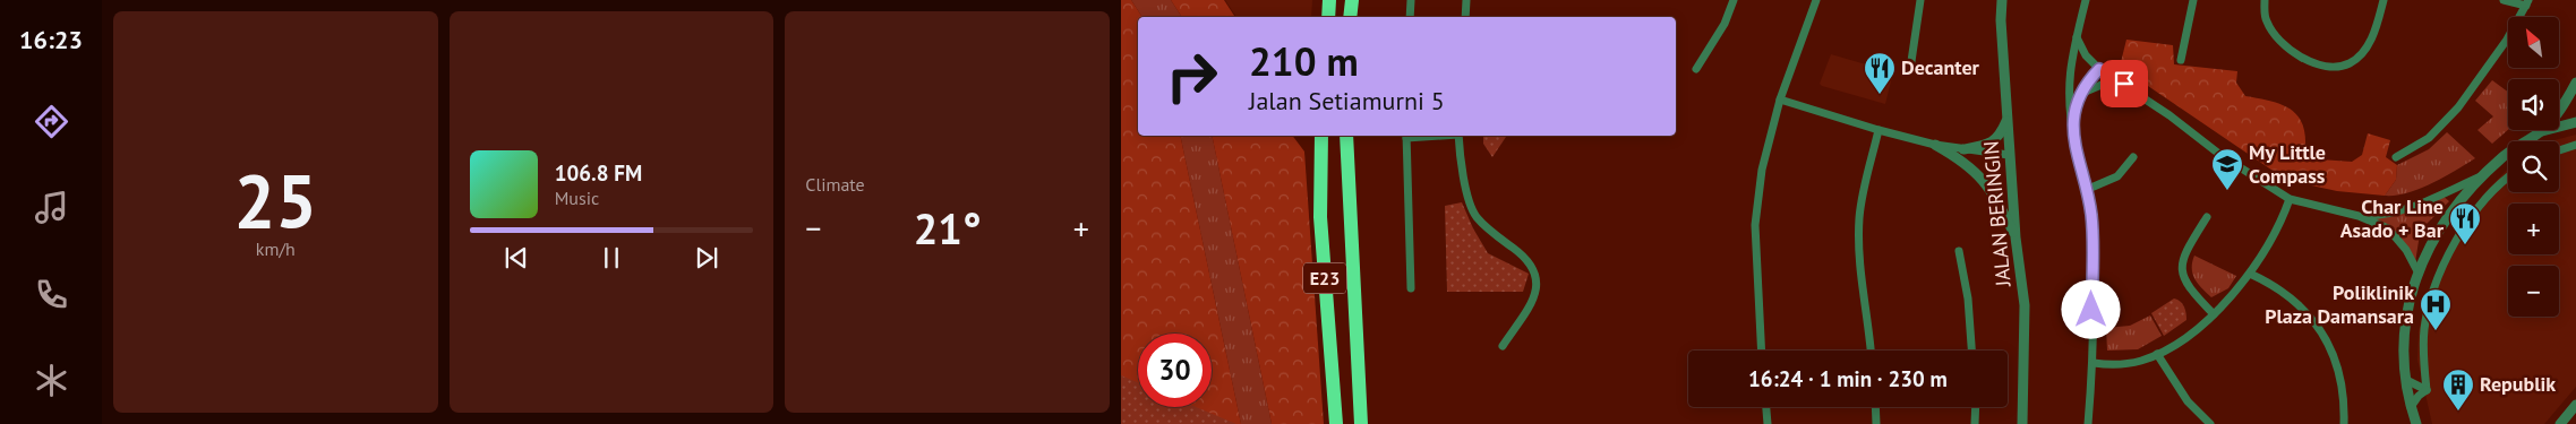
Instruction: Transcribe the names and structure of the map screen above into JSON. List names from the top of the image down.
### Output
{
  "streets": {
    "highway": ["E23"],
    "street": ["JALAN BERINGIN"]
  },
  "places": {
    "restaurant": ["Decanter", "Char Line Asado + Bar"],
    "school or university": ["My Little Compass"],
    "hospital": ["Poliklinik Plaza Damansara"],
    "building": ["Republik"]
  },
  "north": "top left",
  "page": {
    "tabs": "16:23",
    "tile": [
      ["25", "km/h"],
      "Climate"
    ],
    "map_buttons": ["+", "−"],
    "turn": ["210 m", "Jalan Setiamurni 5"],
    "song": ["106.8 FM", "Music"],
    "heat": ["−", "21°", "+"],
    "limit": "30",
    "trip": "16:24 · 1 min · 230 m"
  }
}
